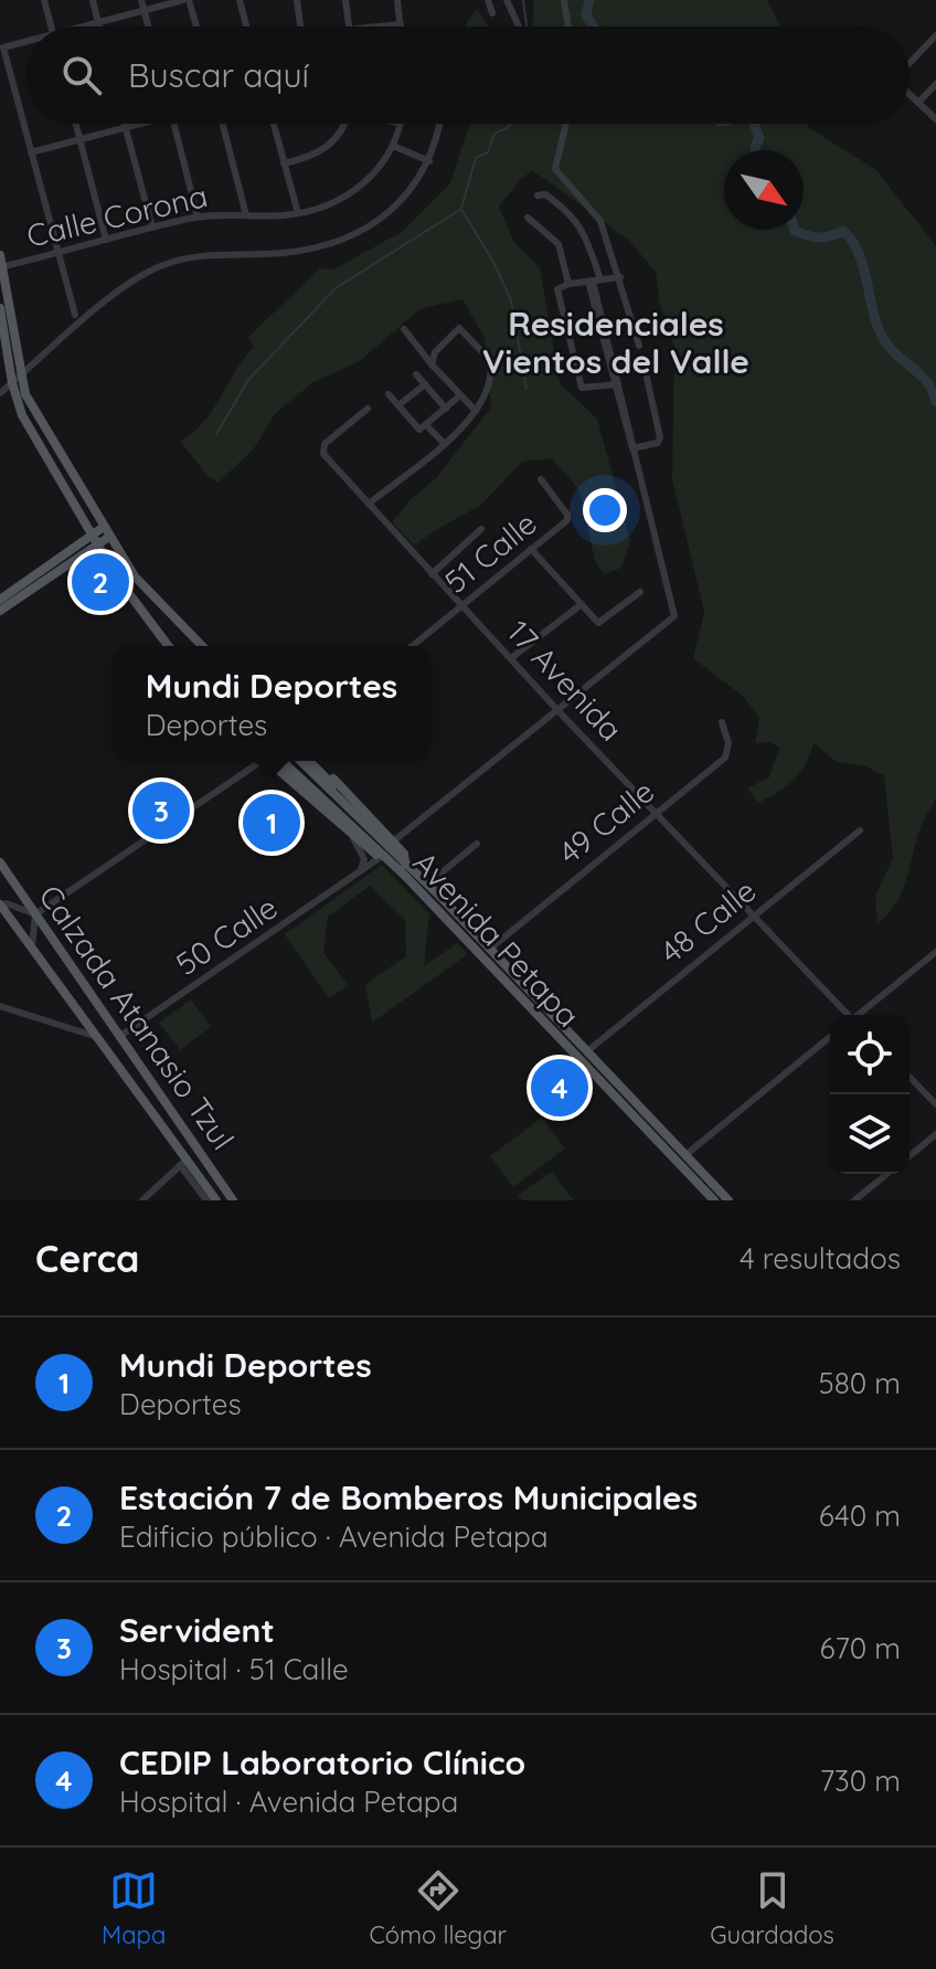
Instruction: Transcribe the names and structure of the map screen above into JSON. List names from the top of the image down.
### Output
{
  "streets": {
    "main road": ["Avenida Petapa", "Calzada Atanasio Tzul"],
    "street": [
      "Calle Corona",
      "51 Calle",
      "17 Avenida",
      "49 Calle",
      "48 Calle",
      "50 Calle"
    ]
  },
  "crossings": [
    ["51 Calle", "17 Avenida"],
    ["17 Avenida", "49 Calle"],
    ["17 Avenida", "48 Calle"],
    ["49 Calle", "Avenida Petapa"],
    ["48 Calle", "Avenida Petapa"],
    ["50 Calle", "Calzada Atanasio Tzul"]
  ],
  "districts": ["Residenciales Vientos del Valle"],
  "north": "bottom right",
  "page": {
    "search": "Buscar aquí",
    "pins": [
      "2",
      "3",
      "1",
      "4"
    ],
    "popup": ["Mundi Deportes", "Deportes"],
    "heading": ["Cerca", "4 resultados"],
    "list": [
      {
        "mark": "1",
        "name": "Mundi Deportes",
        "note": "Deportes",
        "value": "580 m"
      },
      {
        "mark": "2",
        "name": "Estación 7 de Bomberos Municipales",
        "note": "Edificio público · Avenida Petapa",
        "value": "640 m"
      },
      {
        "mark": "3",
        "name": "Servident",
        "note": "Hospital · 51 Calle",
        "value": "670 m"
      },
      {
        "mark": "4",
        "name": "CEDIP Laboratorio Clínico",
        "note": "Hospital · Avenida Petapa",
        "value": "730 m"
      }
    ],
    "nav": ["Mapa", "Cómo llegar", "Guardados"]
  }
}
